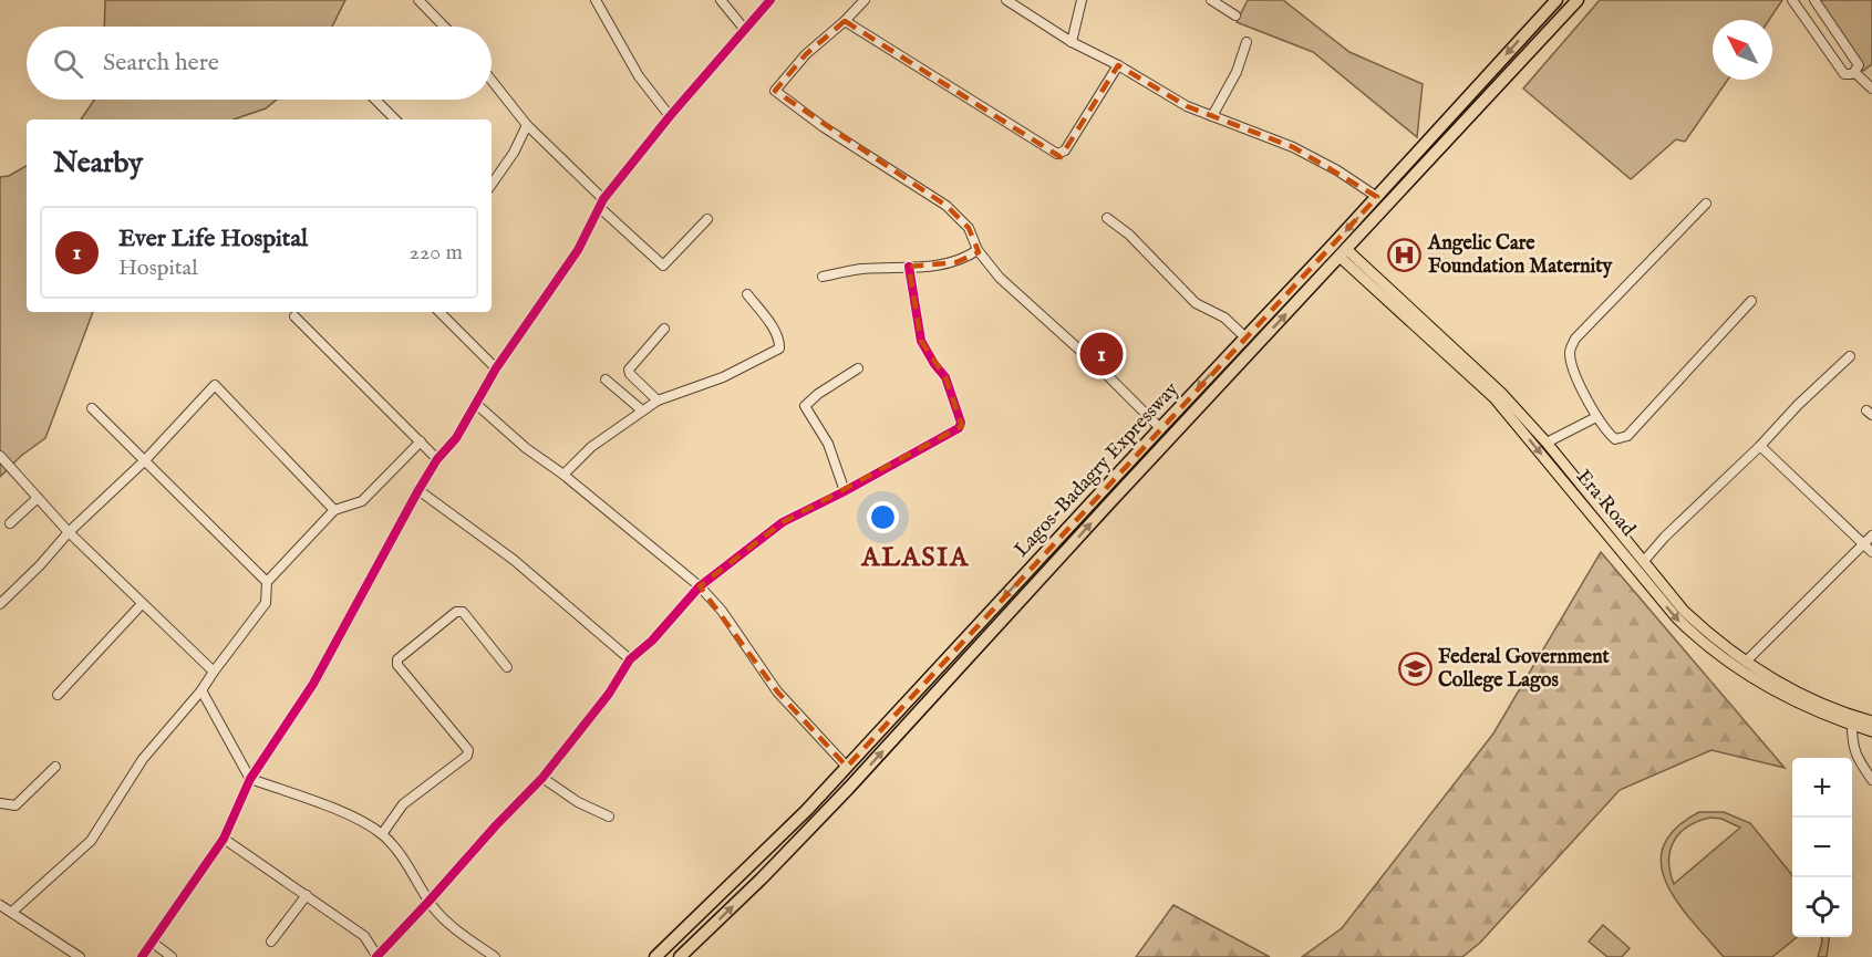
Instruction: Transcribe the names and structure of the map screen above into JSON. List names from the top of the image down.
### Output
{
  "streets": {
    "highway": ["Lagos-Badagry Expressway"],
    "main road": ["Era Road"]
  },
  "crossings": [
    ["Lagos-Badagry Expressway", "Era Road"]
  ],
  "districts": ["ALASIA"],
  "places": {
    "hospital": ["Angelic Care Foundation Maternity"],
    "school or university": ["Federal Government College Lagos"]
  },
  "north": "top left",
  "page": {
    "search": "Search here",
    "heading": "Nearby",
    "list": [
      {
        "mark": "1",
        "name": "Ever Life Hospital",
        "note": "Hospital",
        "value": "220 m"
      }
    ],
    "pins": "1",
    "map_buttons": ["+", "−"]
  }
}
